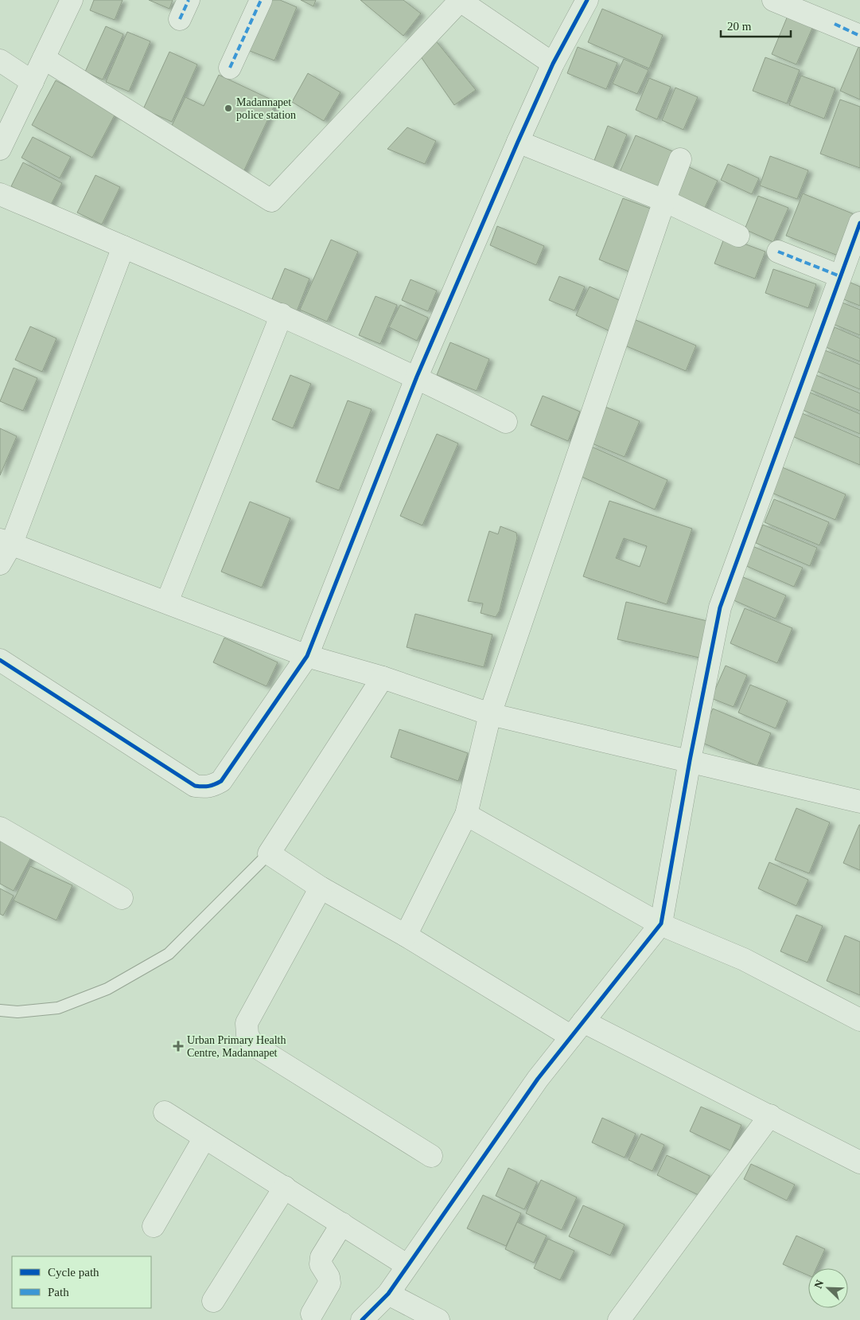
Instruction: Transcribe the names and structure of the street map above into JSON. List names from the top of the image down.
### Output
{
  "places": {
    "other": ["Madannapet police station"],
    "health": ["Urban Primary Health Centre, Madannapet"]
  },
  "legend": ["Cycle path", "Path"],
  "scale_bar": "20 m",
  "north": "top left"
}
